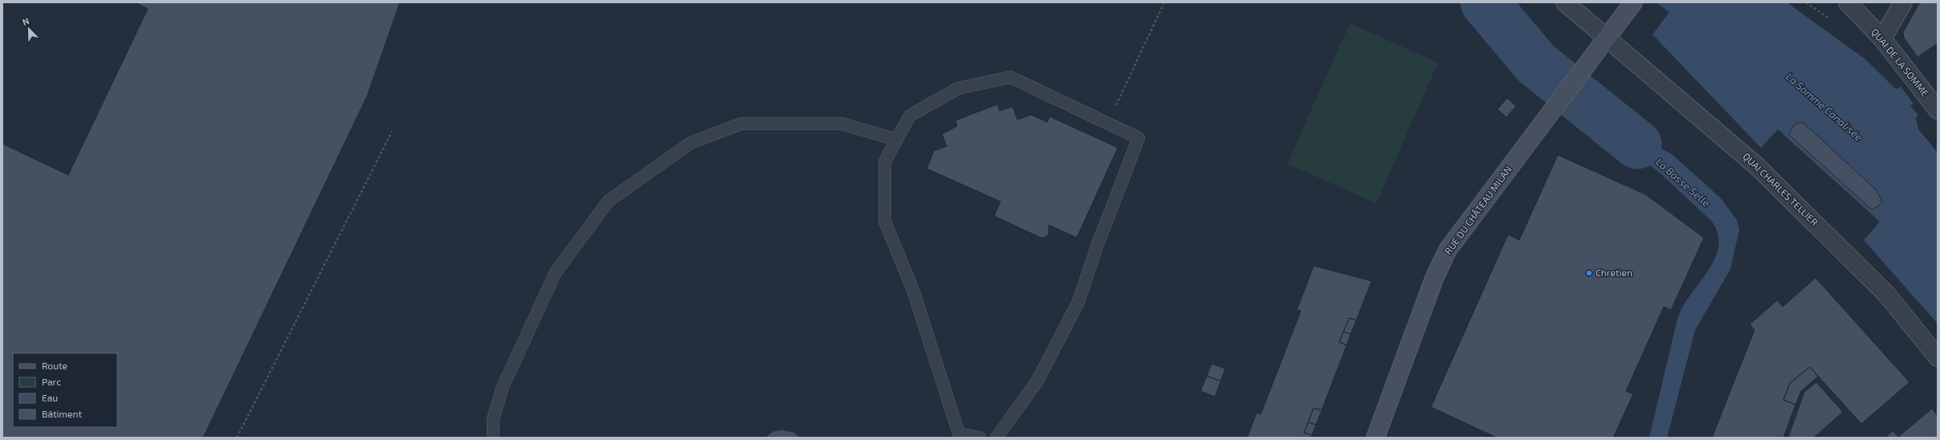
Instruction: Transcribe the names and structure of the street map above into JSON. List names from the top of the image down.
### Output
{
  "streets": {
    "street": ["QUAI DE LA SOMME", "QUAI CHARLES TELLIER", "RUE DU CHÂTEAU MILAN"]
  },
  "crossings": [
    ["QUAI CHARLES TELLIER", "RUE DU CHÂTEAU MILAN"]
  ],
  "water": ["La Somme Canalisée", "La Basse Selle"],
  "places": ["Chretien"],
  "legend": [
    "Route",
    "Parc",
    "Eau",
    "Bâtiment"
  ],
  "north": "top left"
}
